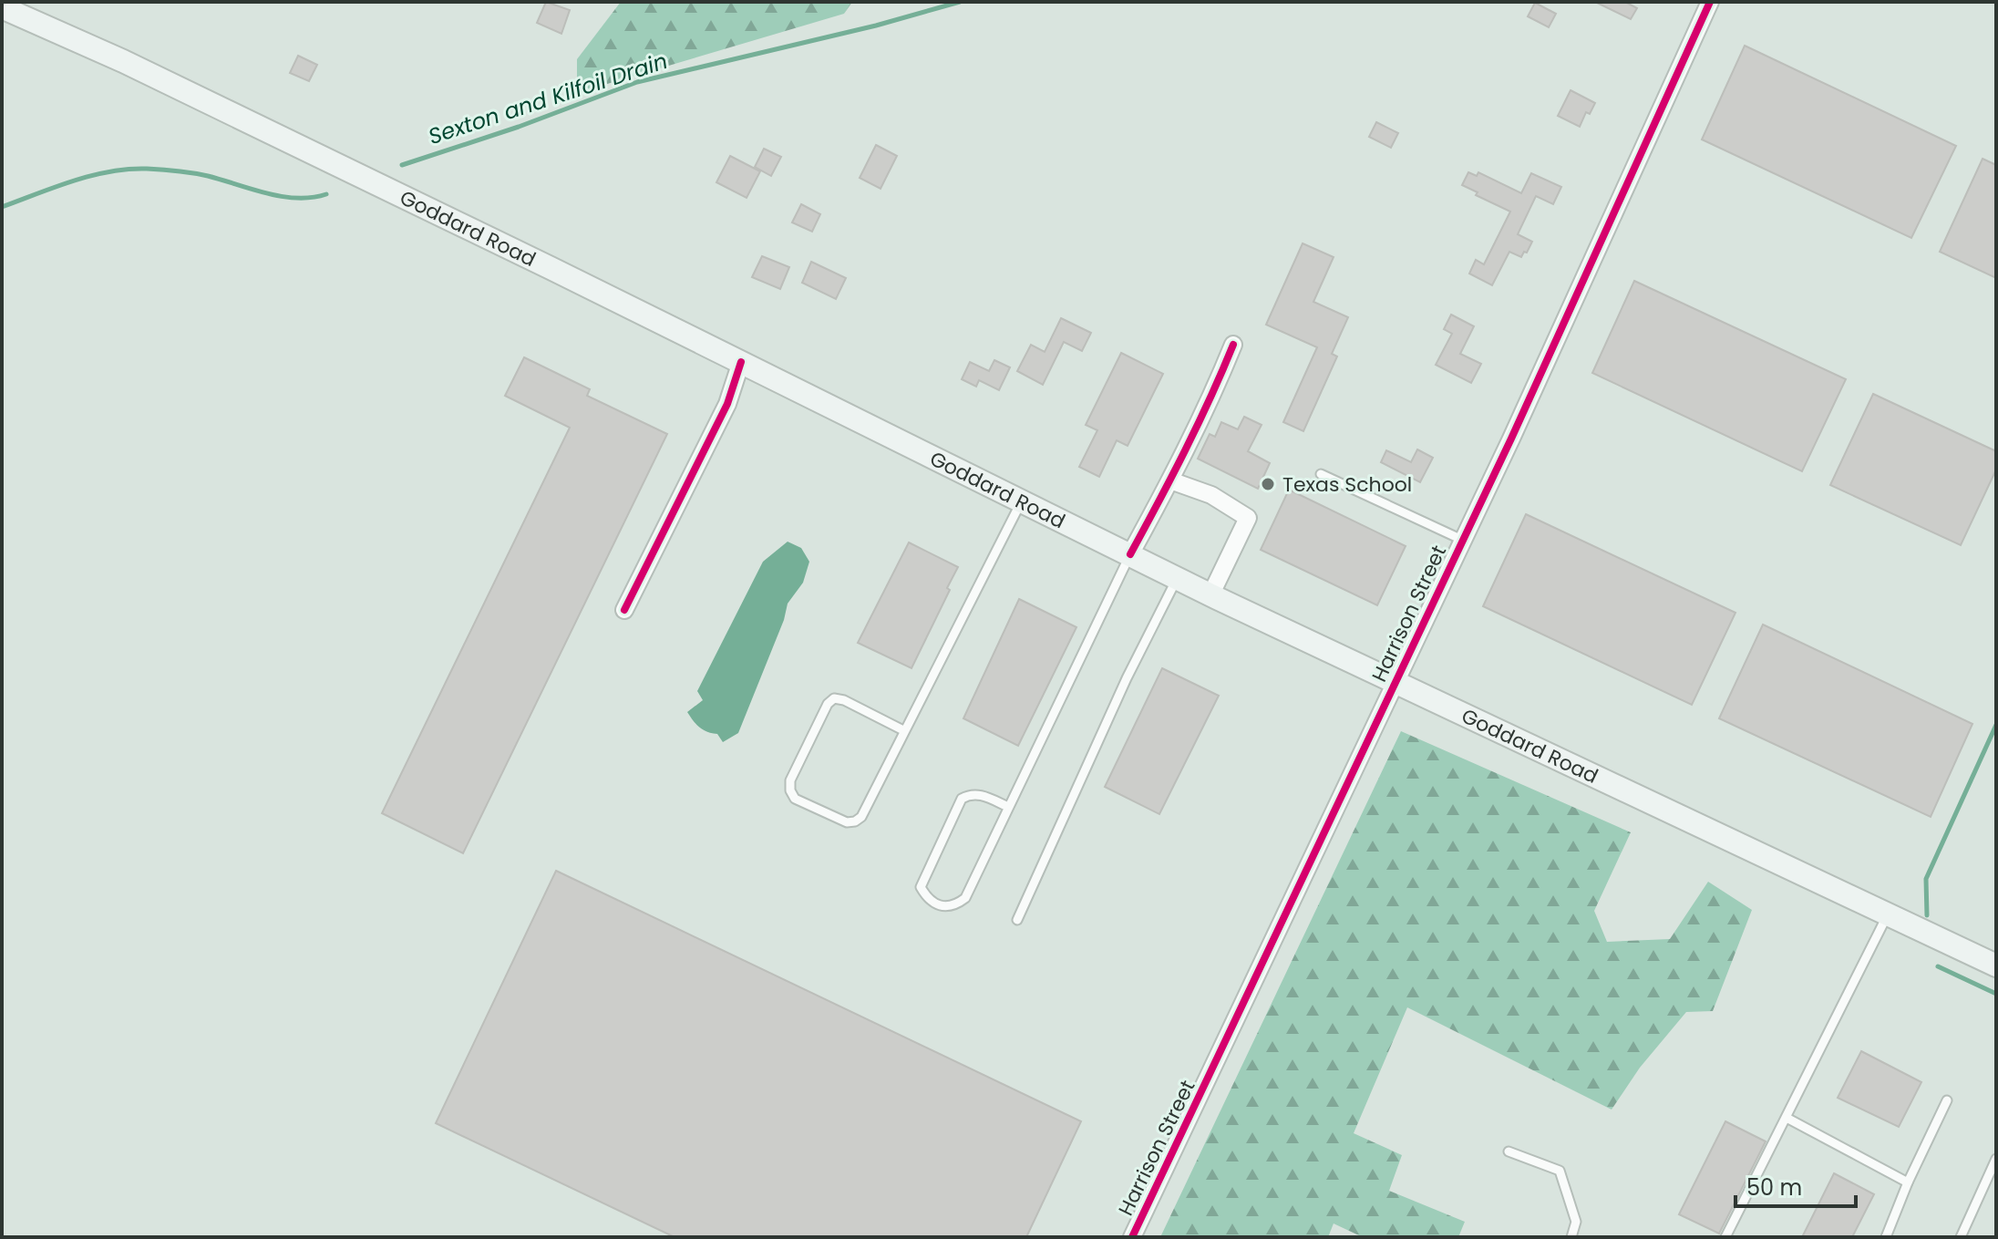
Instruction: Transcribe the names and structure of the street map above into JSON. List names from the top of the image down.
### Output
{
  "streets": {
    "main road": ["Goddard Road"],
    "street": ["Harrison Street"]
  },
  "crossings": [
    ["Goddard Road", "Harrison Street"]
  ],
  "water": ["Sexton and Kilfoil Drain"],
  "places": ["Texas School"],
  "scale_bar": "50 m"
}
